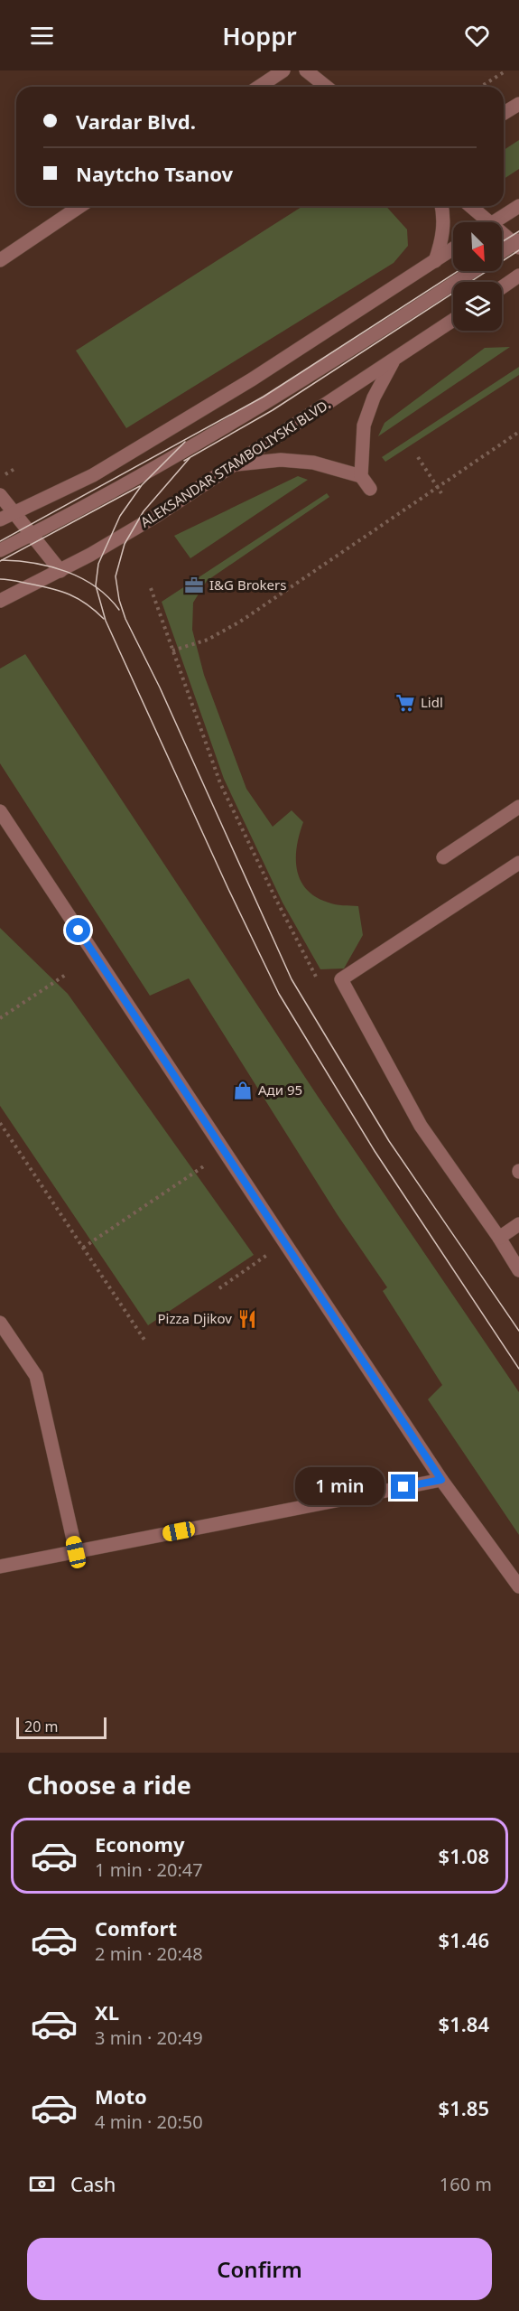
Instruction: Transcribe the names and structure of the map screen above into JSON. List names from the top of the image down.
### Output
{
  "streets": {
    "street": ["ALEKSANDAR STAMBOLIYSKI BLVD."]
  },
  "places": {
    "office": ["I&G Brokers"],
    "supermarket": ["Lidl"],
    "shop": ["Ади 95"],
    "restaurant": ["Pizza Djikov"]
  },
  "scale_bar": "20 m",
  "north": "bottom right",
  "page": {
    "header": "Hoppr",
    "banner": ["Vardar Blvd.", "Naytcho Tsanov"],
    "bubble": "1 min",
    "scale": "20 m",
    "heading": "Choose a ride",
    "list": [
      {
        "name": "Economy",
        "note": "1 min · 20:47",
        "value": "$1.08"
      },
      {
        "name": "Comfort",
        "note": "2 min · 20:48",
        "value": "$1.46"
      },
      {
        "name": "XL",
        "note": "3 min · 20:49",
        "value": "$1.84"
      },
      {
        "name": "Moto",
        "note": "4 min · 20:50",
        "value": "$1.85"
      }
    ],
    "pay": ["Cash", "160 m"],
    "buttons": "Confirm"
  }
}
